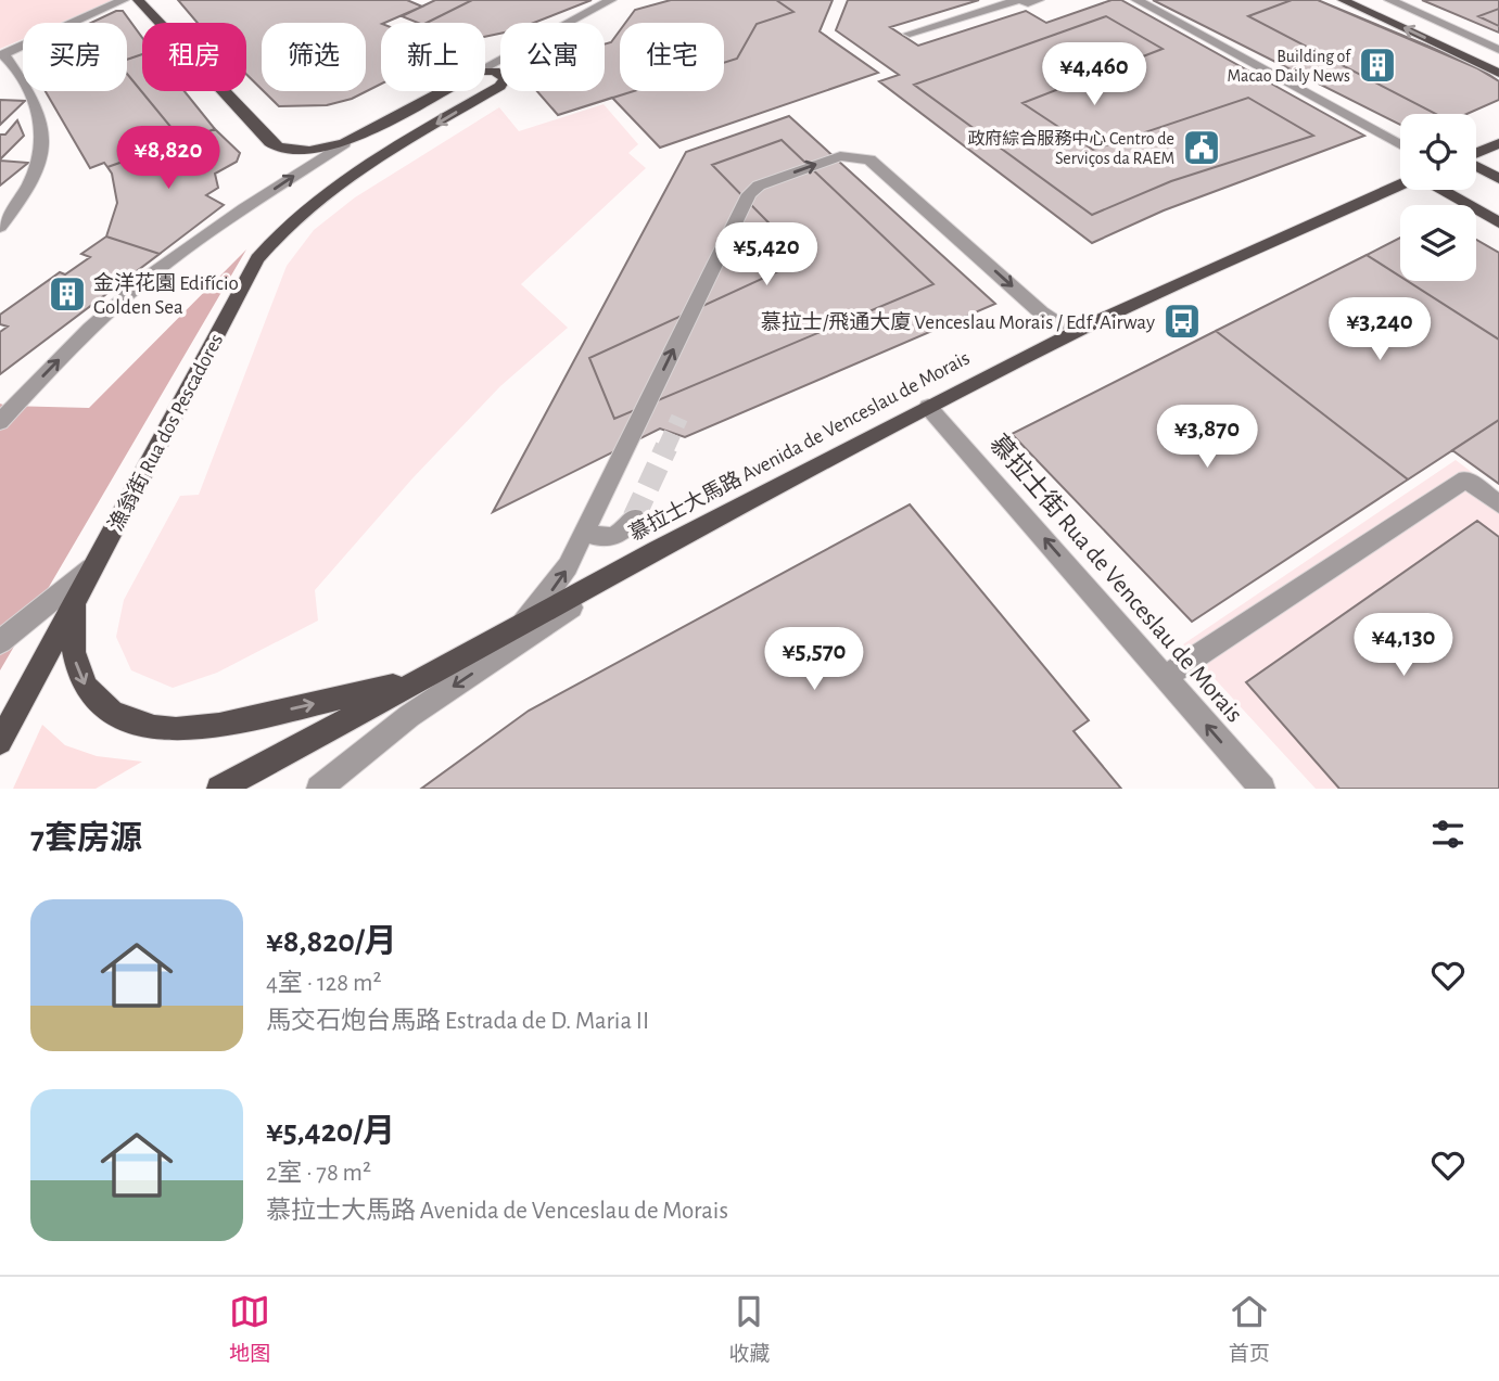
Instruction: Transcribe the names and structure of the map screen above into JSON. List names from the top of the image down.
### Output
{
  "streets": {
    "main road": ["漁翁街 Rua dos Pescadores", "慕拉士大馬路 Avenida de Venceslau de Morais"],
    "street": ["慕拉士街 Rua de Venceslau de Morais"]
  },
  "crossings": [
    ["慕拉士大馬路 Avenida de Venceslau de Morais", "慕拉士街 Rua de Venceslau de Morais"]
  ],
  "one_way": ["漁翁街 Rua dos Pescadores", "慕拉士街 Rua de Venceslau de Morais"],
  "places": {
    "building": ["Building of Macao Daily News", "金洋花園 Edifício Golden Sea"],
    "public building": ["政府綜合服務中心 Centro de Serviços da RAEM"],
    "bus stop": ["慕拉士/飛通大廈 Venceslau Morais / Edf. Airway"]
  },
  "page": {
    "chip": [
      "买房",
      "租房",
      "筛选",
      "新上",
      "公寓",
      "住宅"
    ],
    "price": [
      "¥4,460",
      "¥8,820",
      "¥5,420",
      "¥3,240",
      "¥3,870",
      "¥4,130",
      "¥5,570"
    ],
    "heading": "7套房源",
    "list": [
      {
        "name": "¥8,820/月",
        "note": "4室 · 128 m² · 馬交石炮台馬路 Estrada de D. Maria II"
      },
      {
        "name": "¥5,420/月",
        "note": "2室 · 78 m² · 慕拉士大馬路 Avenida de Venceslau de Morais"
      }
    ],
    "tabs": ["地图", "收藏", "首页"]
  }
}
